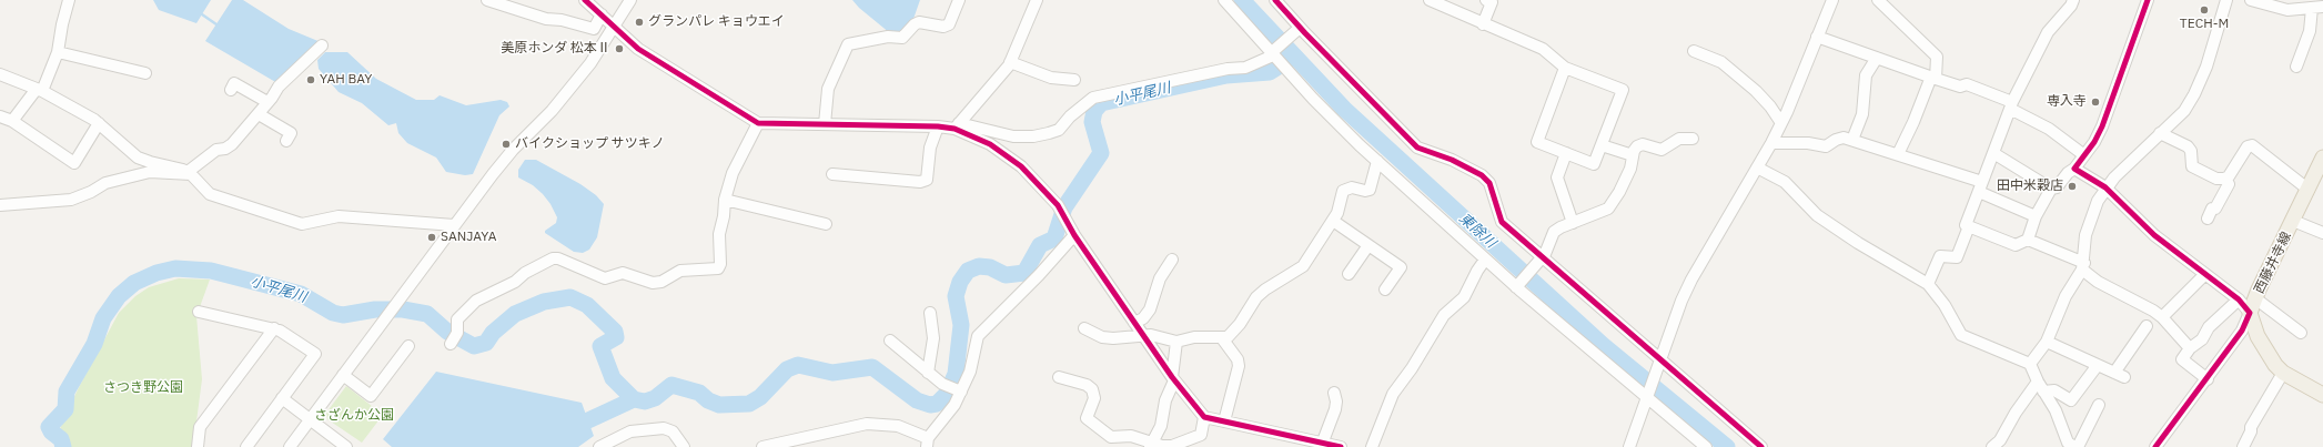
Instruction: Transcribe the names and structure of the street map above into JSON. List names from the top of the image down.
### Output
{
  "streets": {
    "main road": ["西藤井寺線"]
  },
  "water": ["小平尾川", "東除川"],
  "parks": ["さつき野公園", "さざんか公園"],
  "places": [
    "TECH-M",
    "グランパレ キョウエイ",
    "美原ホンダ 松本Ⅱ",
    "YAH BAY",
    "専入寺",
    "バイクショップ サツキノ",
    "田中米穀店",
    "SANJAYA"
  ]
}
